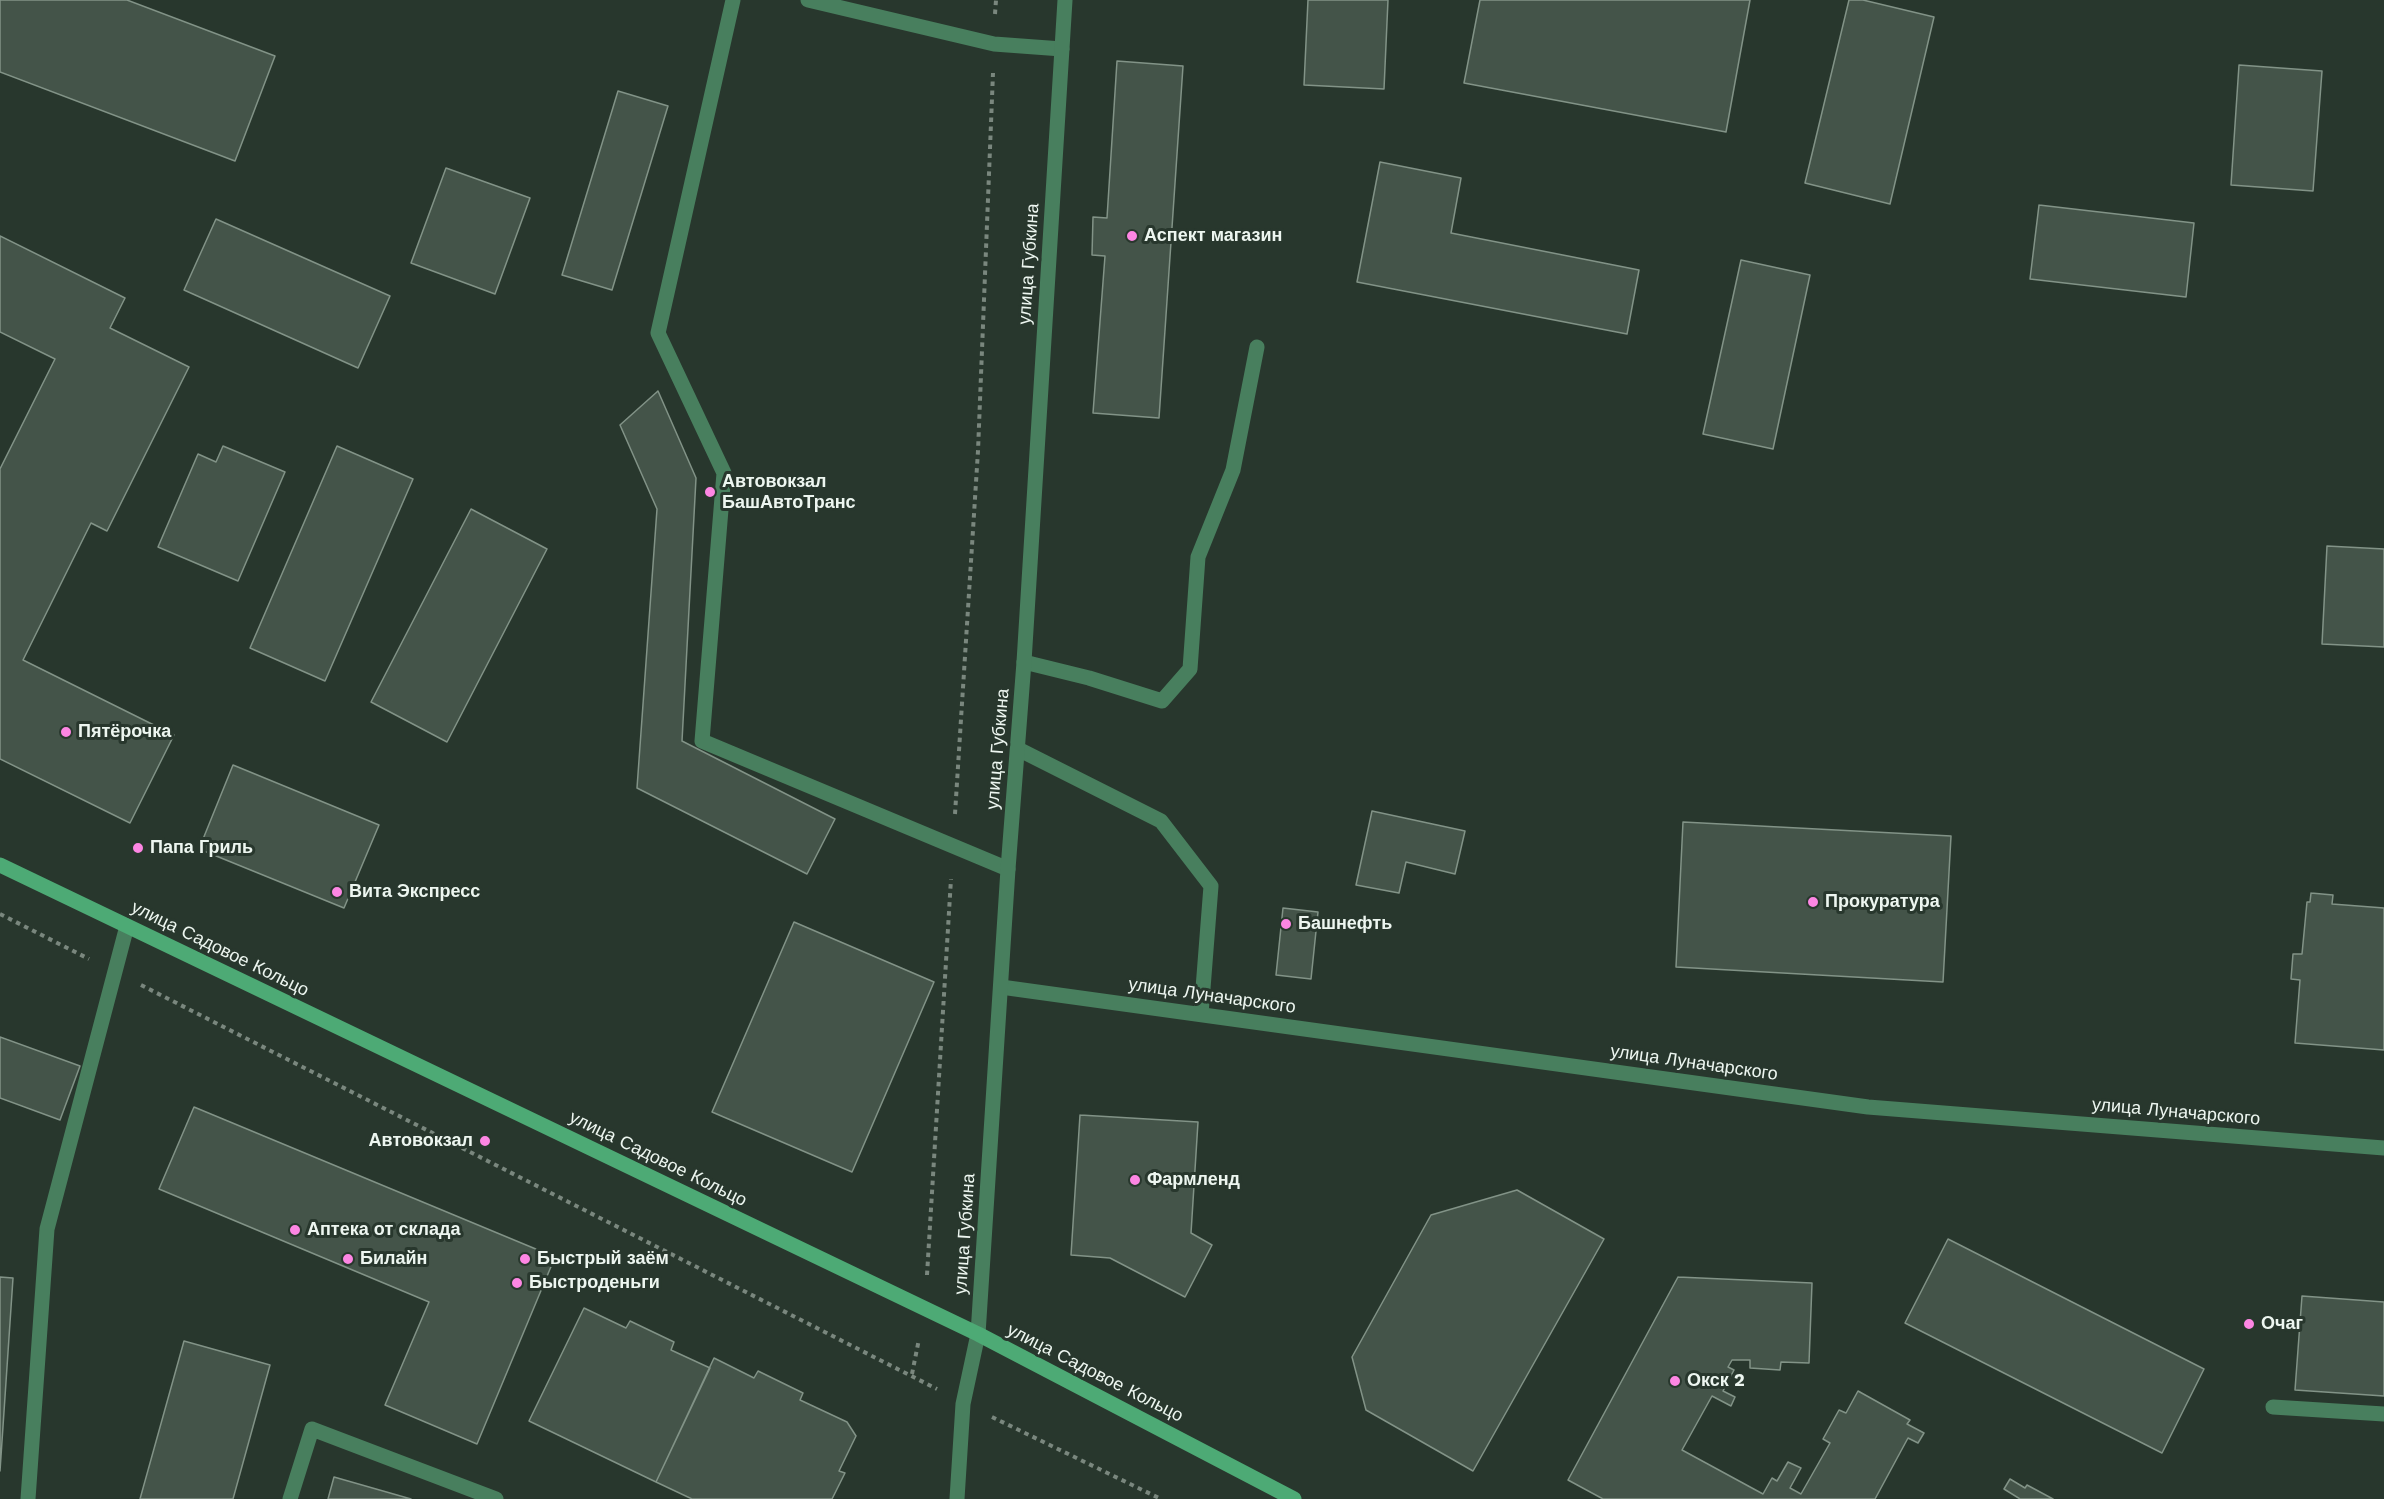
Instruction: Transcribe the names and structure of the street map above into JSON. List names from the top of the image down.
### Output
{
  "streets": {
    "main road": ["улица Садовое Кольцо"],
    "street": ["улица Губкина", "улица Луначарского"]
  },
  "crossings": [
    ["улица Губкина", "улица Садовое Кольцо"],
    ["улица Губкина", "улица Луначарского"]
  ],
  "places": [
    "Аспект магазин",
    "Автовокзал БашАвтоТранс",
    "Пятёрочка",
    "Папа Гриль",
    "Вита Экспресс",
    "Прокуратура",
    "Башнефть",
    "Автовокзал",
    "Фармленд",
    "Аптека от склада",
    "Билайн",
    "Быстрый заём",
    "Быстроденьги",
    "Очаг",
    "Окск 2"
  ]
}
